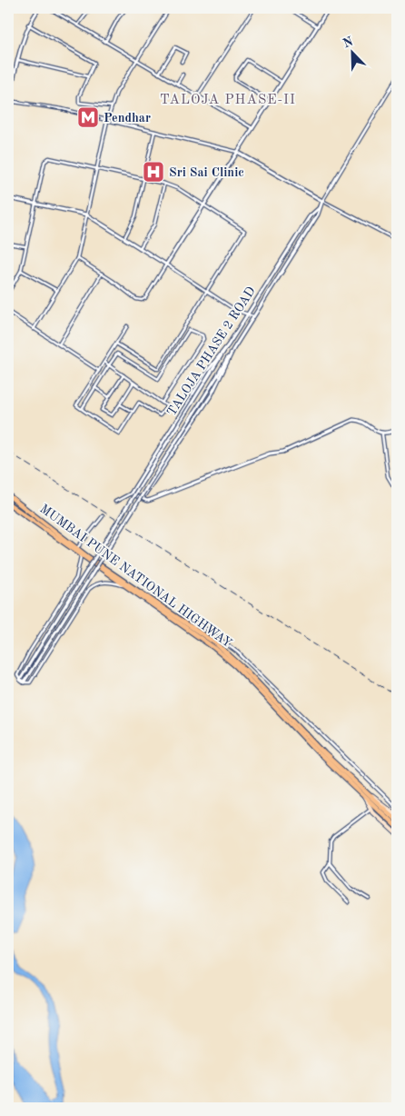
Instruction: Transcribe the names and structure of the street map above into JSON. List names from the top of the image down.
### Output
{
  "streets": {
    "highway": ["MUMBAI PUNE NATIONAL HIGHWAY"],
    "street": ["TALOJA PHASE 2 ROAD"]
  },
  "districts": ["TALOJA PHASE-II"],
  "places": {
    "metro station": ["Pendhar"],
    "hospital": ["Sri Sai Clinic"]
  },
  "north": "top left"
}
